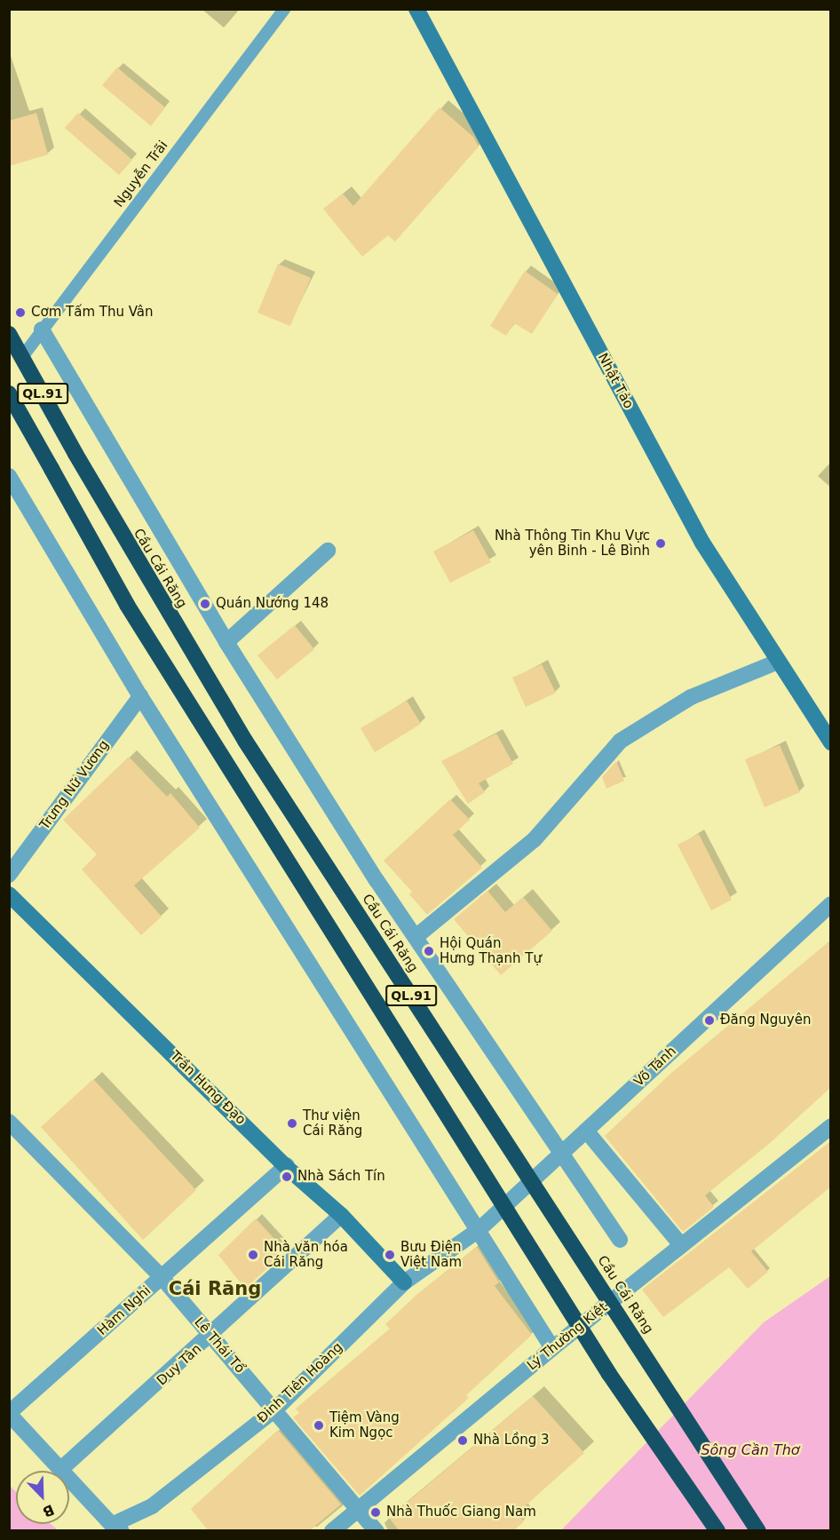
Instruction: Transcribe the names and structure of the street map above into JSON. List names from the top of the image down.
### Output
{
  "streets": {
    "highway": ["QL.91", "Cầu Cái Răng"],
    "street": [
      "Nhật Tảo",
      "Trưng Nữ Vương",
      "Võ Tánh",
      "Trần Hưng Đạo",
      "Hàm Nghi",
      "Lý Thường Kiệt",
      "Lê Thái Tổ",
      "Duy Tân",
      "Đinh Tiên Hoàng"
    ],
    "lane": ["Nguyễn Trãi"]
  },
  "crossings": [
    ["Nguyễn Trãi", "QL.91"],
    ["Nguyễn Trãi", "Cầu Cái Răng"],
    ["QL.91", "Cầu Cái Răng"],
    ["Võ Tánh", "Đinh Tiên Hoàng"],
    ["Trần Hưng Đạo", "Hàm Nghi"],
    ["Trần Hưng Đạo", "Duy Tân"],
    ["Trần Hưng Đạo", "Đinh Tiên Hoàng"],
    ["Hàm Nghi", "Lê Thái Tổ"],
    ["Lý Thường Kiệt", "Lê Thái Tổ"],
    ["Lê Thái Tổ", "Duy Tân"],
    ["Lê Thái Tổ", "Đinh Tiên Hoàng"]
  ],
  "districts": ["Cái Răng"],
  "water": ["Sông Cần Thơ"],
  "places": [
    "Cơm Tấm Thu Vân",
    "Nhà Thông Tin Khu Vực yên Binh - Lê Bình",
    "Quán Nướng 148",
    "Hội Quán Hưng Thạnh Tự",
    "Đăng Nguyên",
    "Thư viện Cái Răng",
    "Nhà Sách Tín",
    "Nhà văn hóa Cái Răng",
    "Bưu Điện Việt Nam",
    "Tiệm Vàng Kim Ngọc",
    "Nhà Lồng 3",
    "Nhà Thuốc Giang Nam"
  ],
  "north": "bottom right"
}
